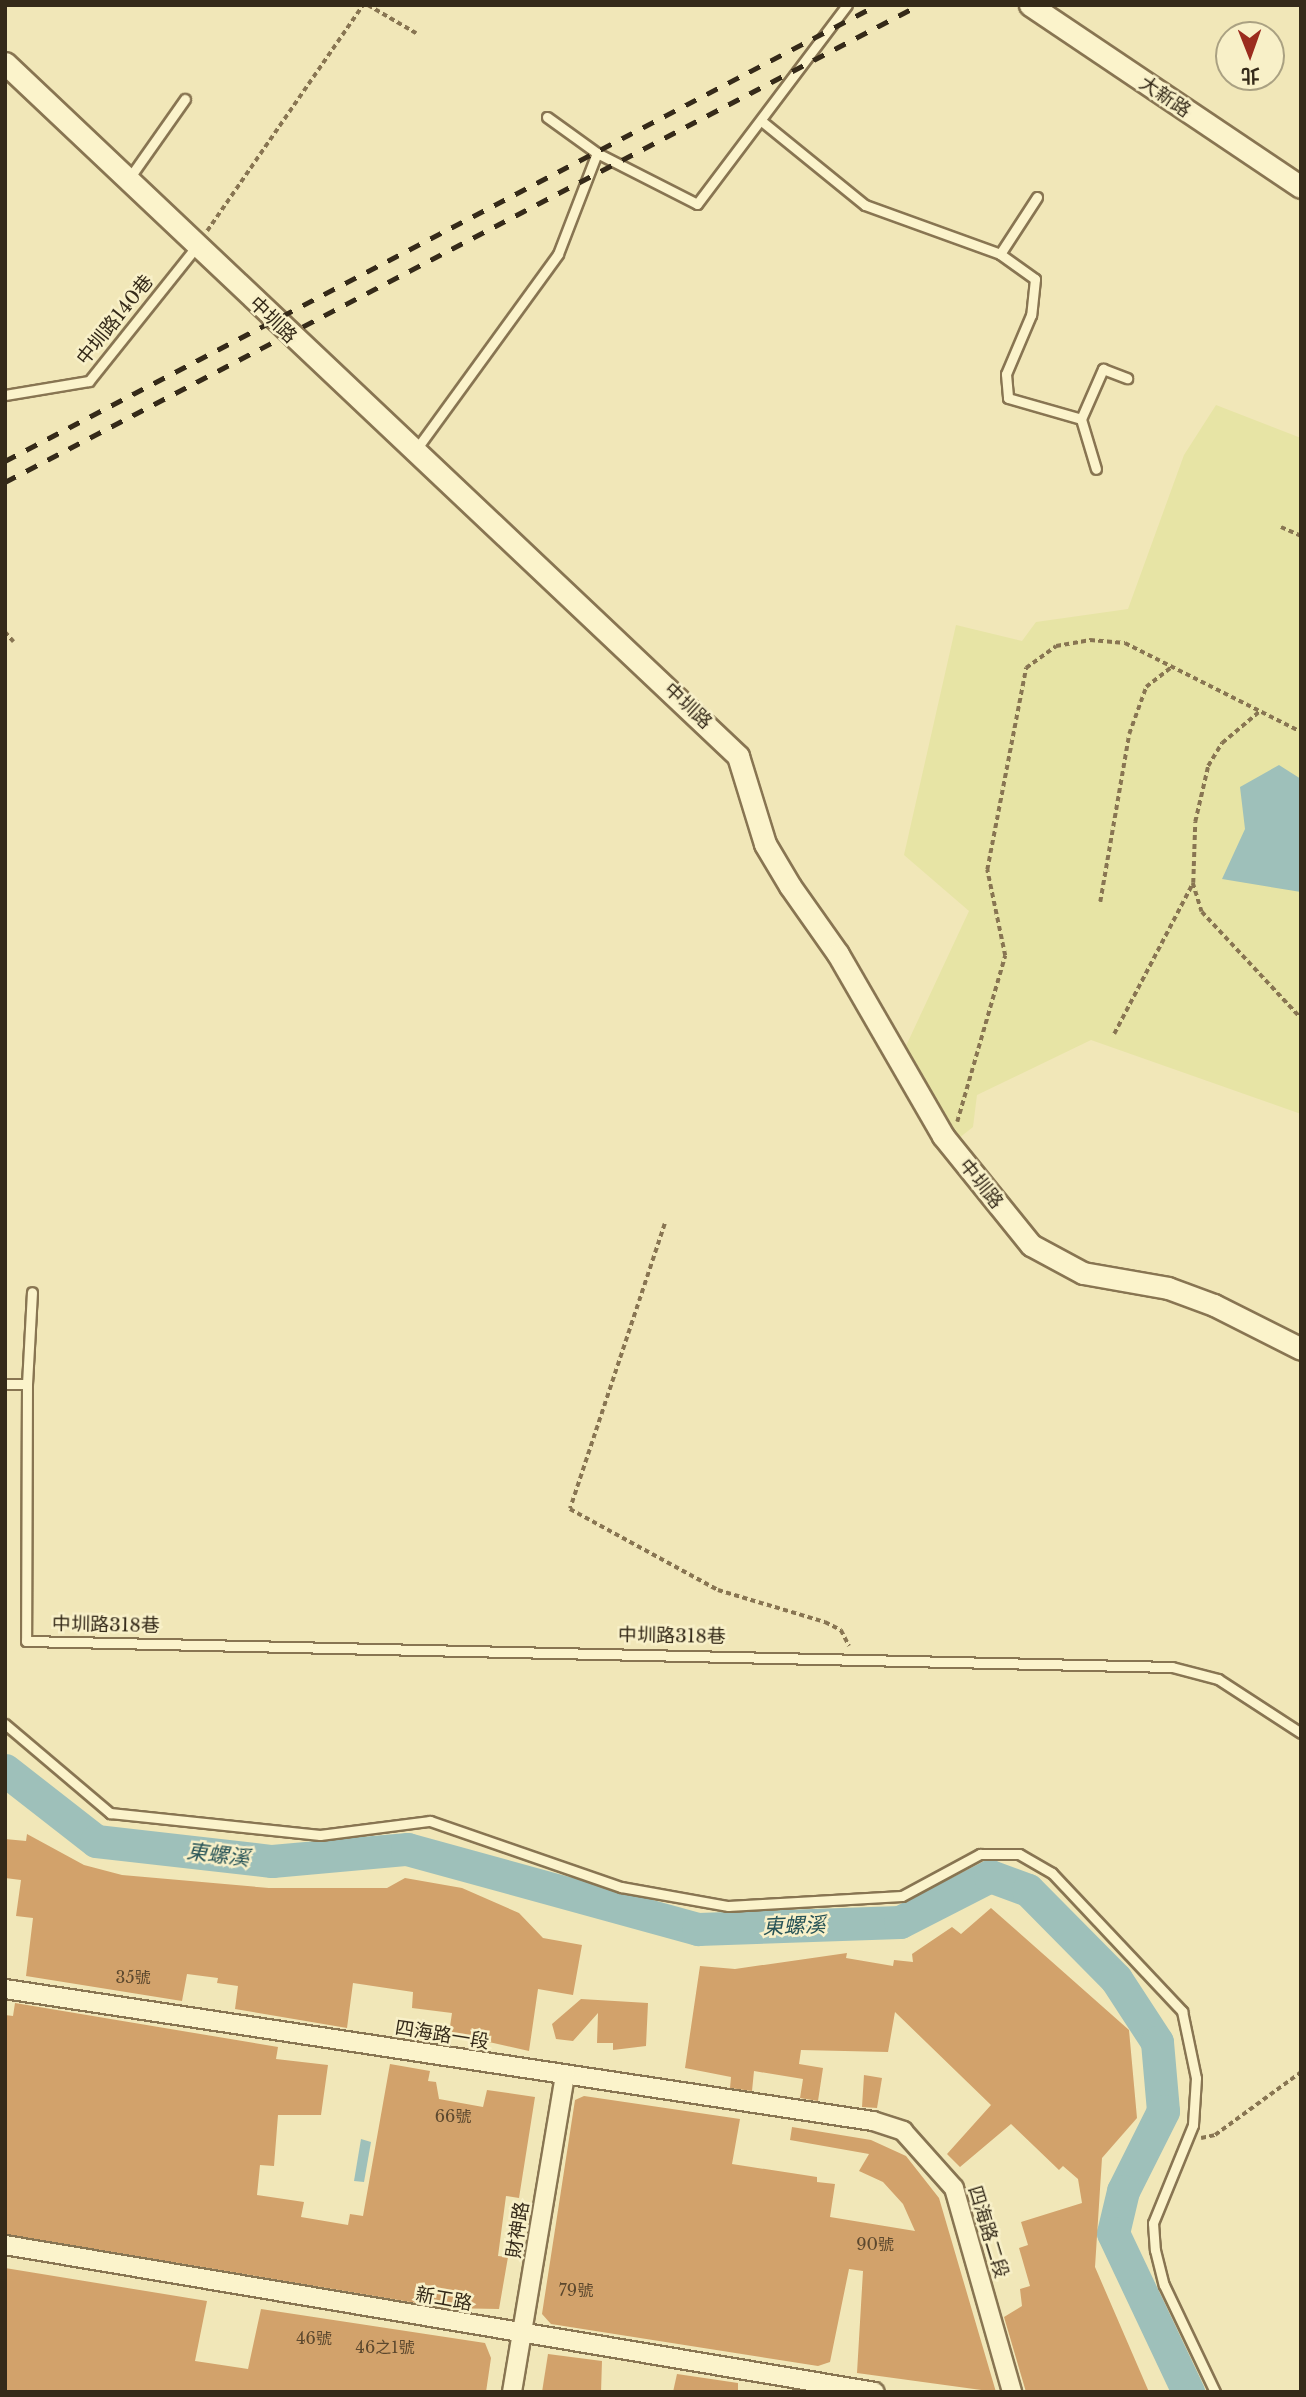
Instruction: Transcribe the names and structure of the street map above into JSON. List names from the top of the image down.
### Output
{
  "streets": {
    "street": [
      "大新路",
      "中圳路",
      "四海路一段",
      "財神路",
      "四海路二段",
      "新工路"
    ],
    "lane": ["中圳路140巷", "中圳路318巷"]
  },
  "crossings": [
    ["中圳路140巷", "中圳路"],
    ["四海路一段", "財神路"],
    ["四海路一段", "四海路二段"],
    ["財神路", "新工路"]
  ],
  "water": ["東螺溪"],
  "house_numbers": [
    "35號",
    "66號",
    "90號",
    "79號",
    "46號",
    "46之1號"
  ],
  "north": "bottom"
}
